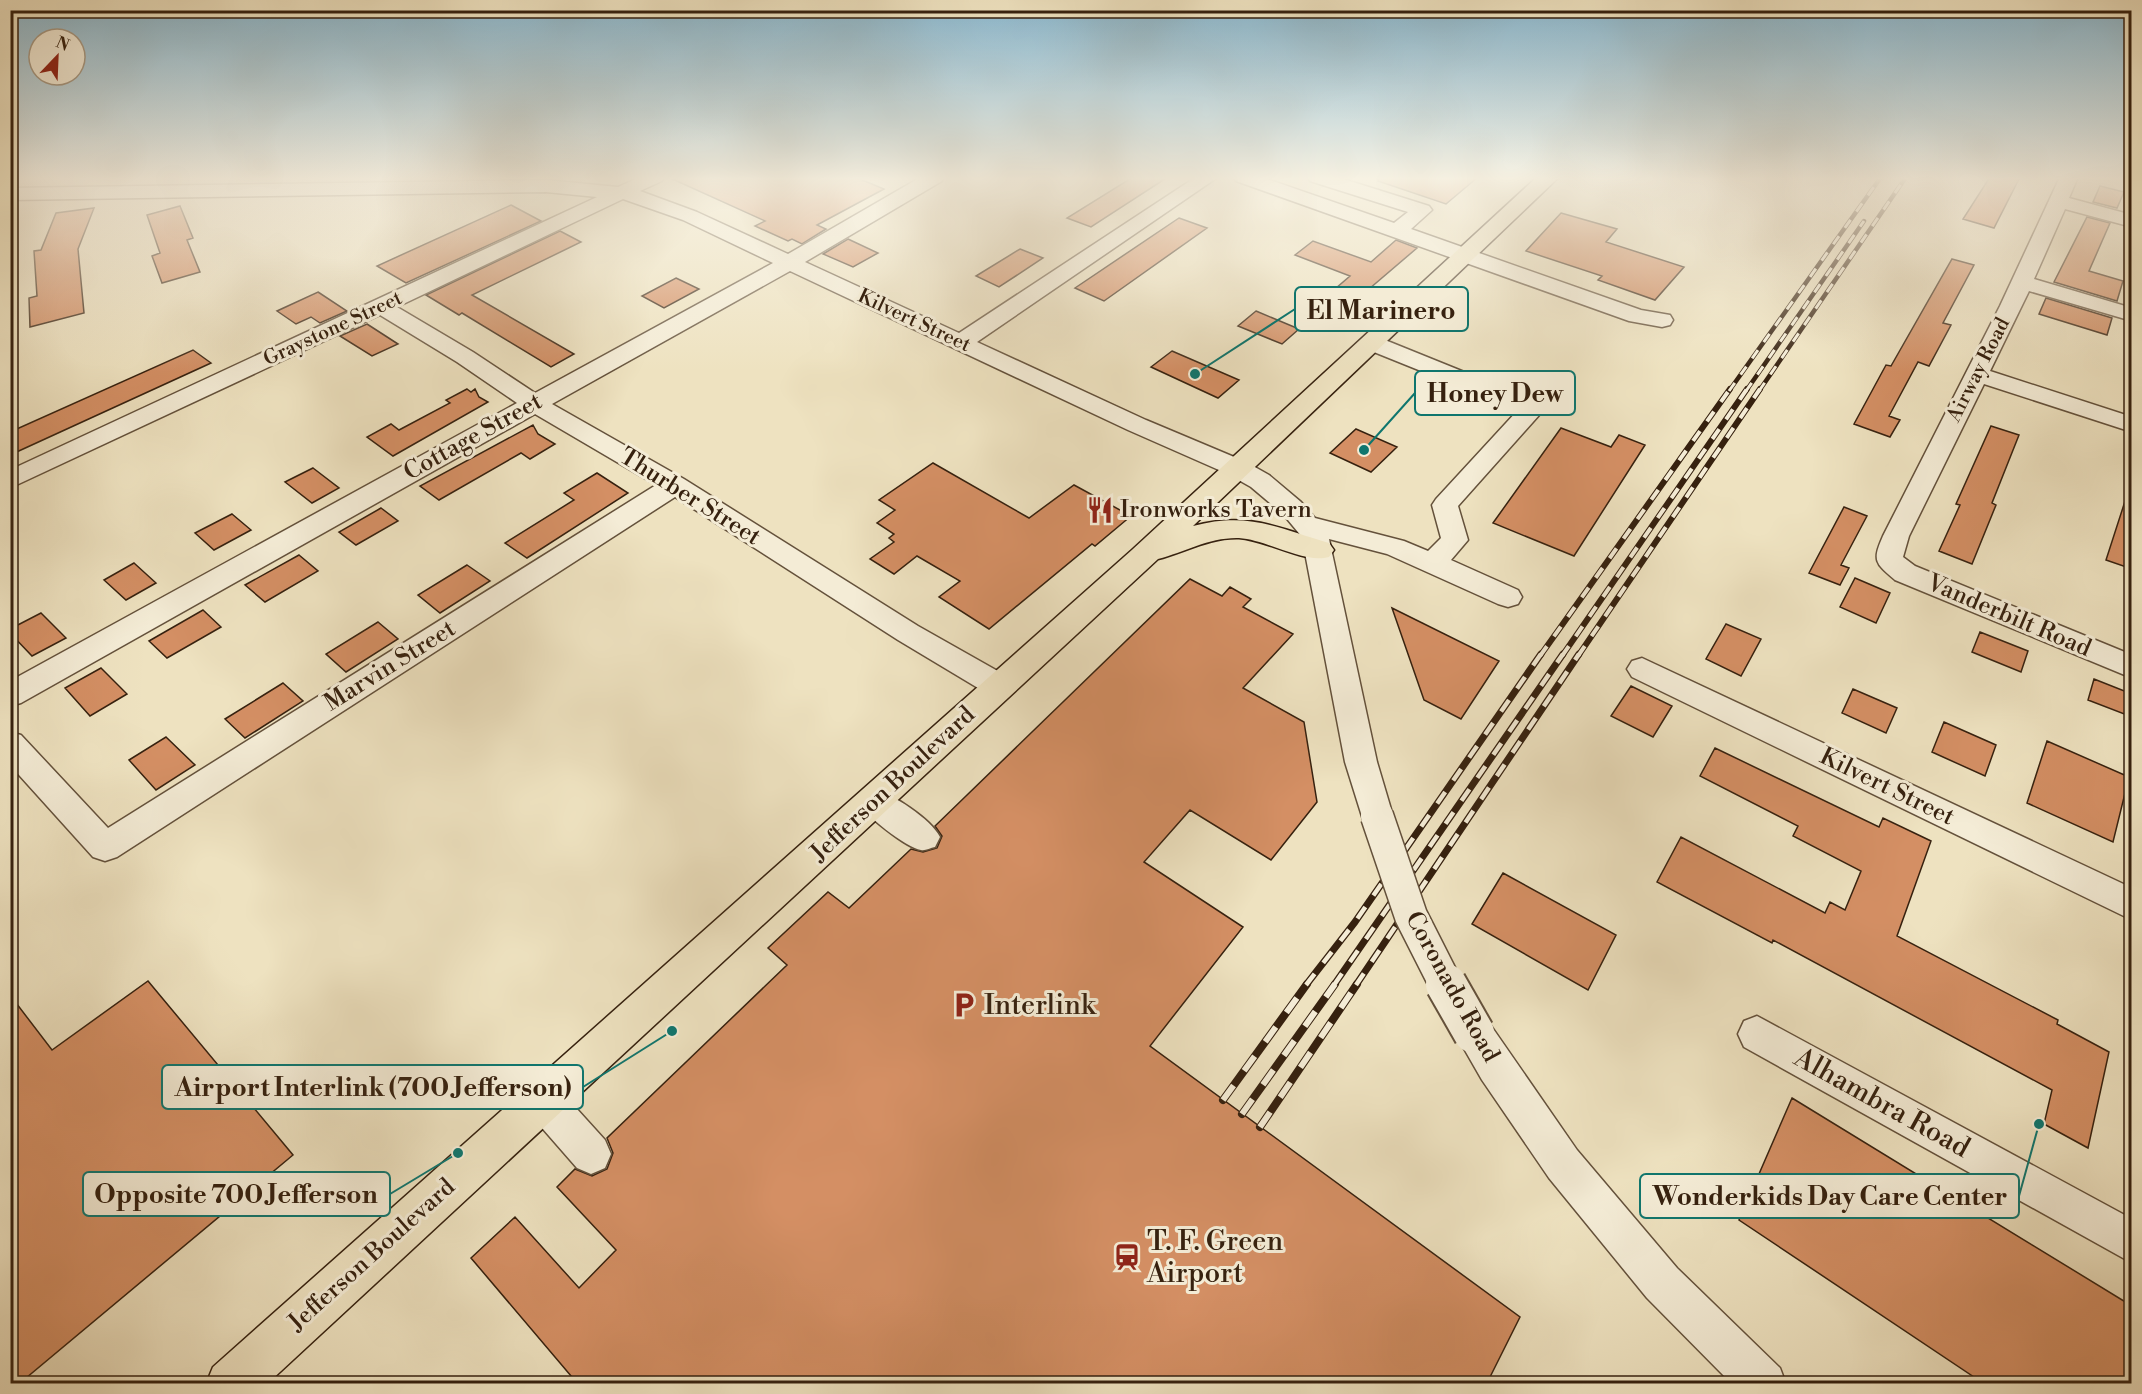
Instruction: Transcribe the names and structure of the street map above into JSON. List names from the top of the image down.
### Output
{
  "streets": {
    "main road": ["Jefferson Boulevard"],
    "street": [
      "Kilvert Street",
      "Graystone Street",
      "Airway Road",
      "Cottage Street",
      "Thurber Street",
      "Vanderbilt Road",
      "Marvin Street",
      "Coronado Road",
      "Alhambra Road"
    ]
  },
  "crossings": [
    ["Kilvert Street", "Cottage Street"],
    ["Kilvert Street", "Jefferson Boulevard"],
    ["Graystone Street", "Thurber Street"],
    ["Airway Road", "Vanderbilt Road"],
    ["Cottage Street", "Thurber Street"],
    ["Thurber Street", "Marvin Street"],
    ["Thurber Street", "Jefferson Boulevard"]
  ],
  "places": {
    "other": [
      "El Marinero",
      "Honey Dew",
      "Airport Interlink (700 Jefferson)",
      "Wonderkids Day Care Center",
      "Opposite 700 Jefferson"
    ],
    "restaurant": ["Ironworks Tavern"],
    "parking": ["Interlink"],
    "station": ["T. F. Green Airport"]
  },
  "north": "top right"
}
